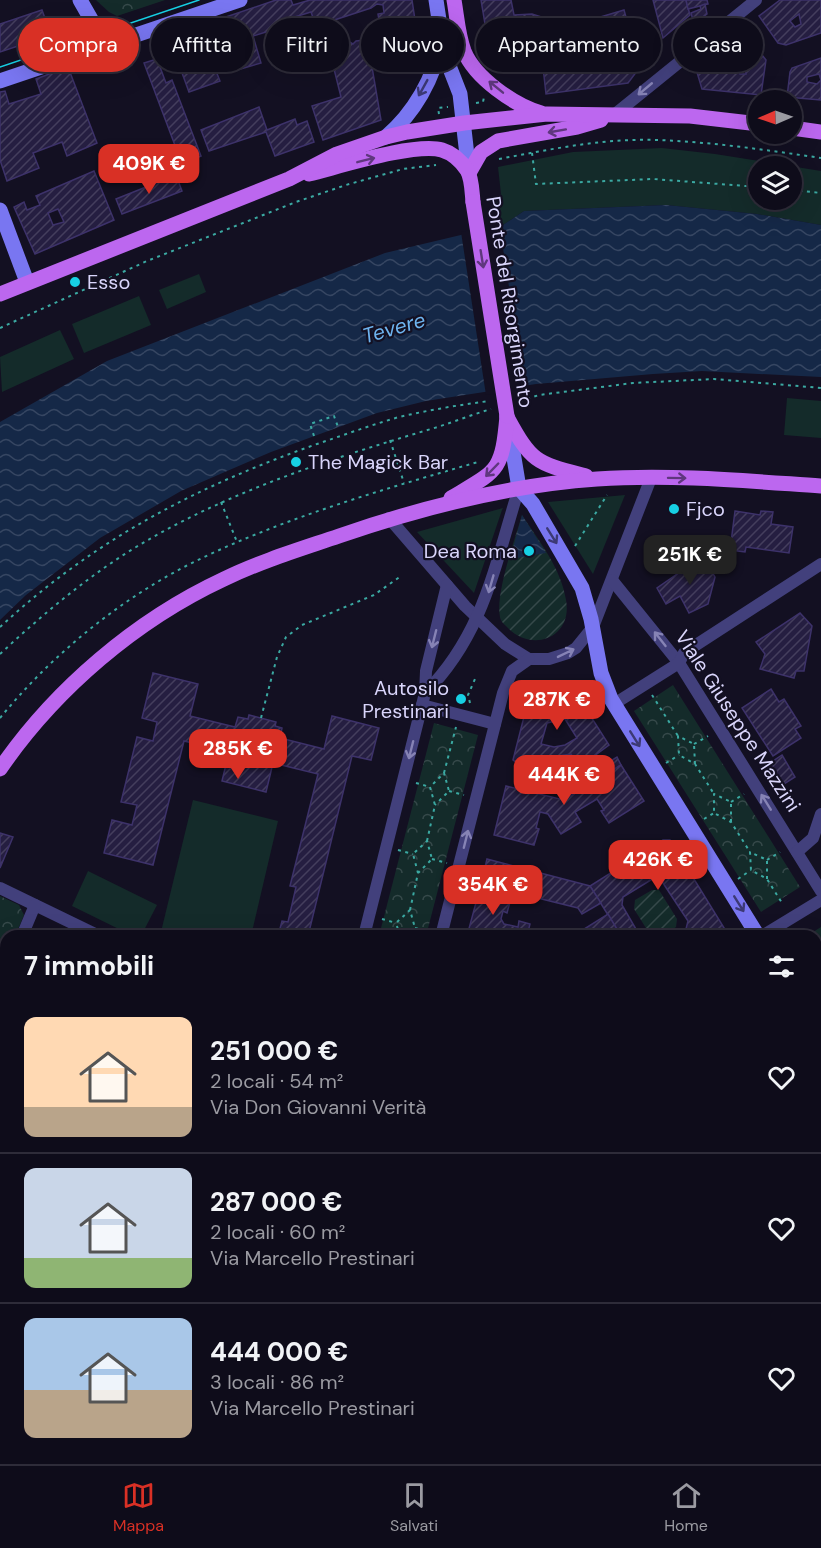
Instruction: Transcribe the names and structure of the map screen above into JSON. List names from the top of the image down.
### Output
{
  "streets": {
    "main road": ["Ponte del Risorgimento"],
    "street": ["Viale Giuseppe Mazzini"]
  },
  "one_way": ["Ponte del Risorgimento"],
  "water": ["Tevere"],
  "places": [
    "Esso",
    "The Magick Bar",
    "Fjco",
    "Dea Roma",
    "Autosilo Prestinari"
  ],
  "north": "left",
  "page": {
    "chip": [
      "Compra",
      "Affitta",
      "Filtri",
      "Nuovo",
      "Appartamento",
      "Casa"
    ],
    "price": [
      "409K €",
      "251K €",
      "287K €",
      "285K €",
      "444K €",
      "426K €",
      "354K €"
    ],
    "heading": "7 immobili",
    "list": [
      {
        "name": "251 000 €",
        "note": "2 locali · 54 m² · Via Don Giovanni Verità"
      },
      {
        "name": "287 000 €",
        "note": "2 locali · 60 m² · Via Marcello Prestinari"
      },
      {
        "name": "444 000 €",
        "note": "3 locali · 86 m² · Via Marcello Prestinari"
      }
    ],
    "tabs": ["Mappa", "Salvati", "Home"]
  }
}
